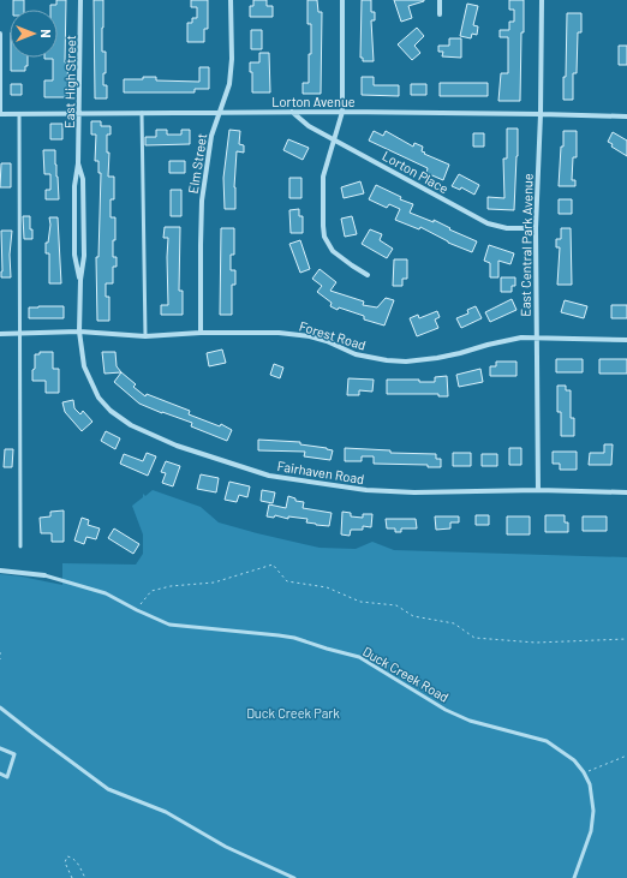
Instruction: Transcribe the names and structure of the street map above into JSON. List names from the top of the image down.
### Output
{
  "streets": {
    "street": [
      "East High Street",
      "Lorton Avenue",
      "Elm Street",
      "Lorton Place",
      "East Central Park Avenue",
      "Forest Road",
      "Fairhaven Road"
    ],
    "lane": ["Duck Creek Road"]
  },
  "crossings": [
    ["East High Street", "Lorton Avenue"],
    ["East High Street", "Forest Road"],
    ["East High Street", "Fairhaven Road"],
    ["Lorton Avenue", "Elm Street"],
    ["Lorton Avenue", "Lorton Place"],
    ["Lorton Avenue", "East Central Park Avenue"],
    ["Elm Street", "Forest Road"],
    ["Lorton Place", "East Central Park Avenue"],
    ["East Central Park Avenue", "Forest Road"],
    ["East Central Park Avenue", "Fairhaven Road"],
    ["Forest Road", "Fairhaven Road"]
  ],
  "parks": ["Duck Creek Park"],
  "north": "right"
}
